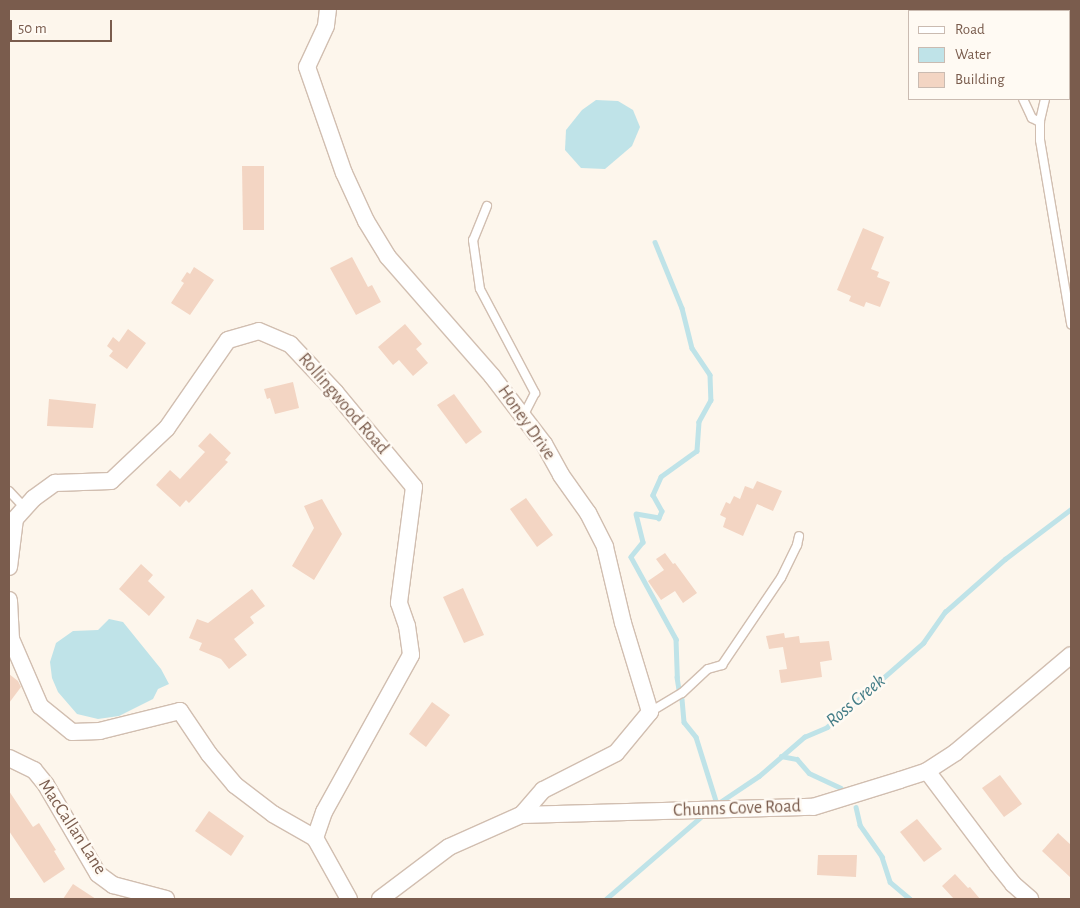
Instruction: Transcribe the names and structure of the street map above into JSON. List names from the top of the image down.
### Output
{
  "streets": {
    "street": [
      "Rollingwood Road",
      "Honey Drive",
      "Chunns Cove Road",
      "MacCallan Lane"
    ]
  },
  "water": ["Ross Creek"],
  "legend": ["Road", "Water", "Building"],
  "scale_bar": "50 m"
}
